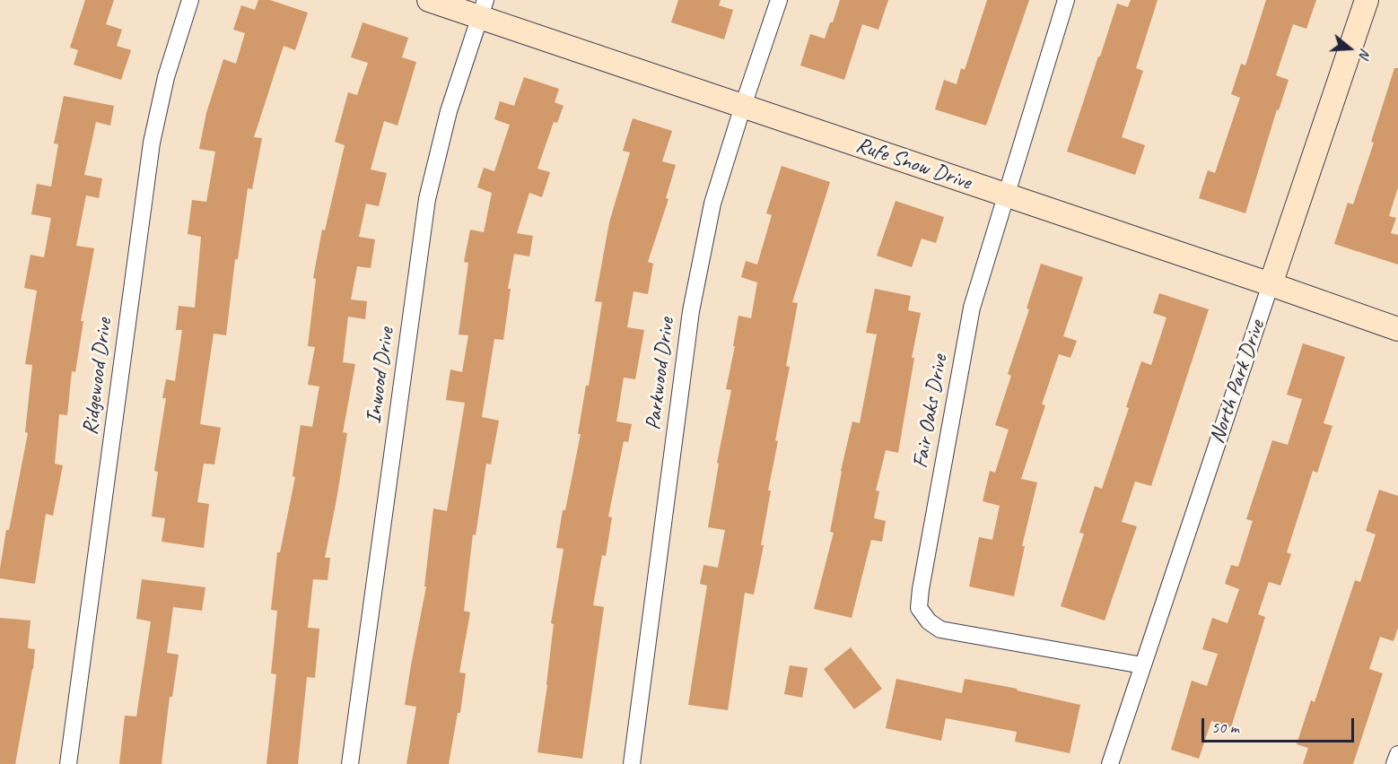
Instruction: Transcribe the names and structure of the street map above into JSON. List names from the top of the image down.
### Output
{
  "streets": {
    "main road": ["Rufe Snow Drive", "North Park Drive"],
    "street": [
      "Parkwood Drive",
      "Inwood Drive",
      "Ridgewood Drive",
      "Fair Oaks Drive"
    ]
  },
  "crossings": [
    ["Rufe Snow Drive", "Parkwood Drive"],
    ["Rufe Snow Drive", "Inwood Drive"],
    ["Rufe Snow Drive", "North Park Drive"],
    ["Rufe Snow Drive", "Fair Oaks Drive"],
    ["North Park Drive", "Fair Oaks Drive"]
  ],
  "scale_bar": "50 m",
  "north": "right"
}
